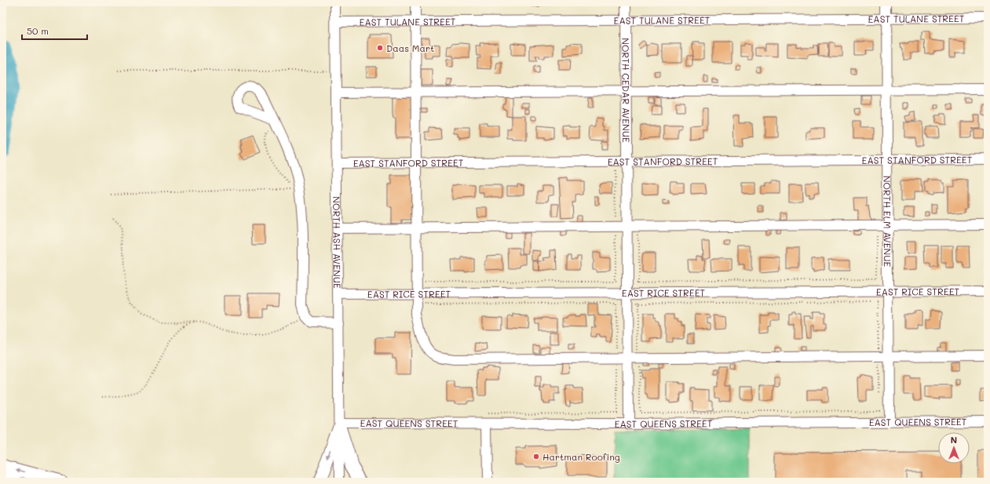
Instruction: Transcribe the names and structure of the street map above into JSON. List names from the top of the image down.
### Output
{
  "streets": {
    "street": [
      "EAST TULANE STREET",
      "NORTH CEDAR AVENUE",
      "EAST STANFORD STREET",
      "NORTH ELM AVENUE",
      "NORTH ASH AVENUE",
      "EAST RICE STREET",
      "EAST QUEENS STREET"
    ]
  },
  "crossings": [
    ["EAST TULANE STREET", "NORTH CEDAR AVENUE"],
    ["EAST TULANE STREET", "NORTH ELM AVENUE"],
    ["EAST TULANE STREET", "NORTH ASH AVENUE"],
    ["NORTH CEDAR AVENUE", "EAST STANFORD STREET"],
    ["NORTH CEDAR AVENUE", "EAST RICE STREET"],
    ["NORTH CEDAR AVENUE", "EAST QUEENS STREET"],
    ["EAST STANFORD STREET", "NORTH ELM AVENUE"],
    ["EAST STANFORD STREET", "NORTH ASH AVENUE"],
    ["NORTH ELM AVENUE", "EAST RICE STREET"],
    ["NORTH ELM AVENUE", "EAST QUEENS STREET"],
    ["NORTH ASH AVENUE", "EAST RICE STREET"],
    ["NORTH ASH AVENUE", "EAST QUEENS STREET"]
  ],
  "places": ["Daas Mart", "Hartman Roofing"],
  "scale_bar": "50 m",
  "north": "top"
}
